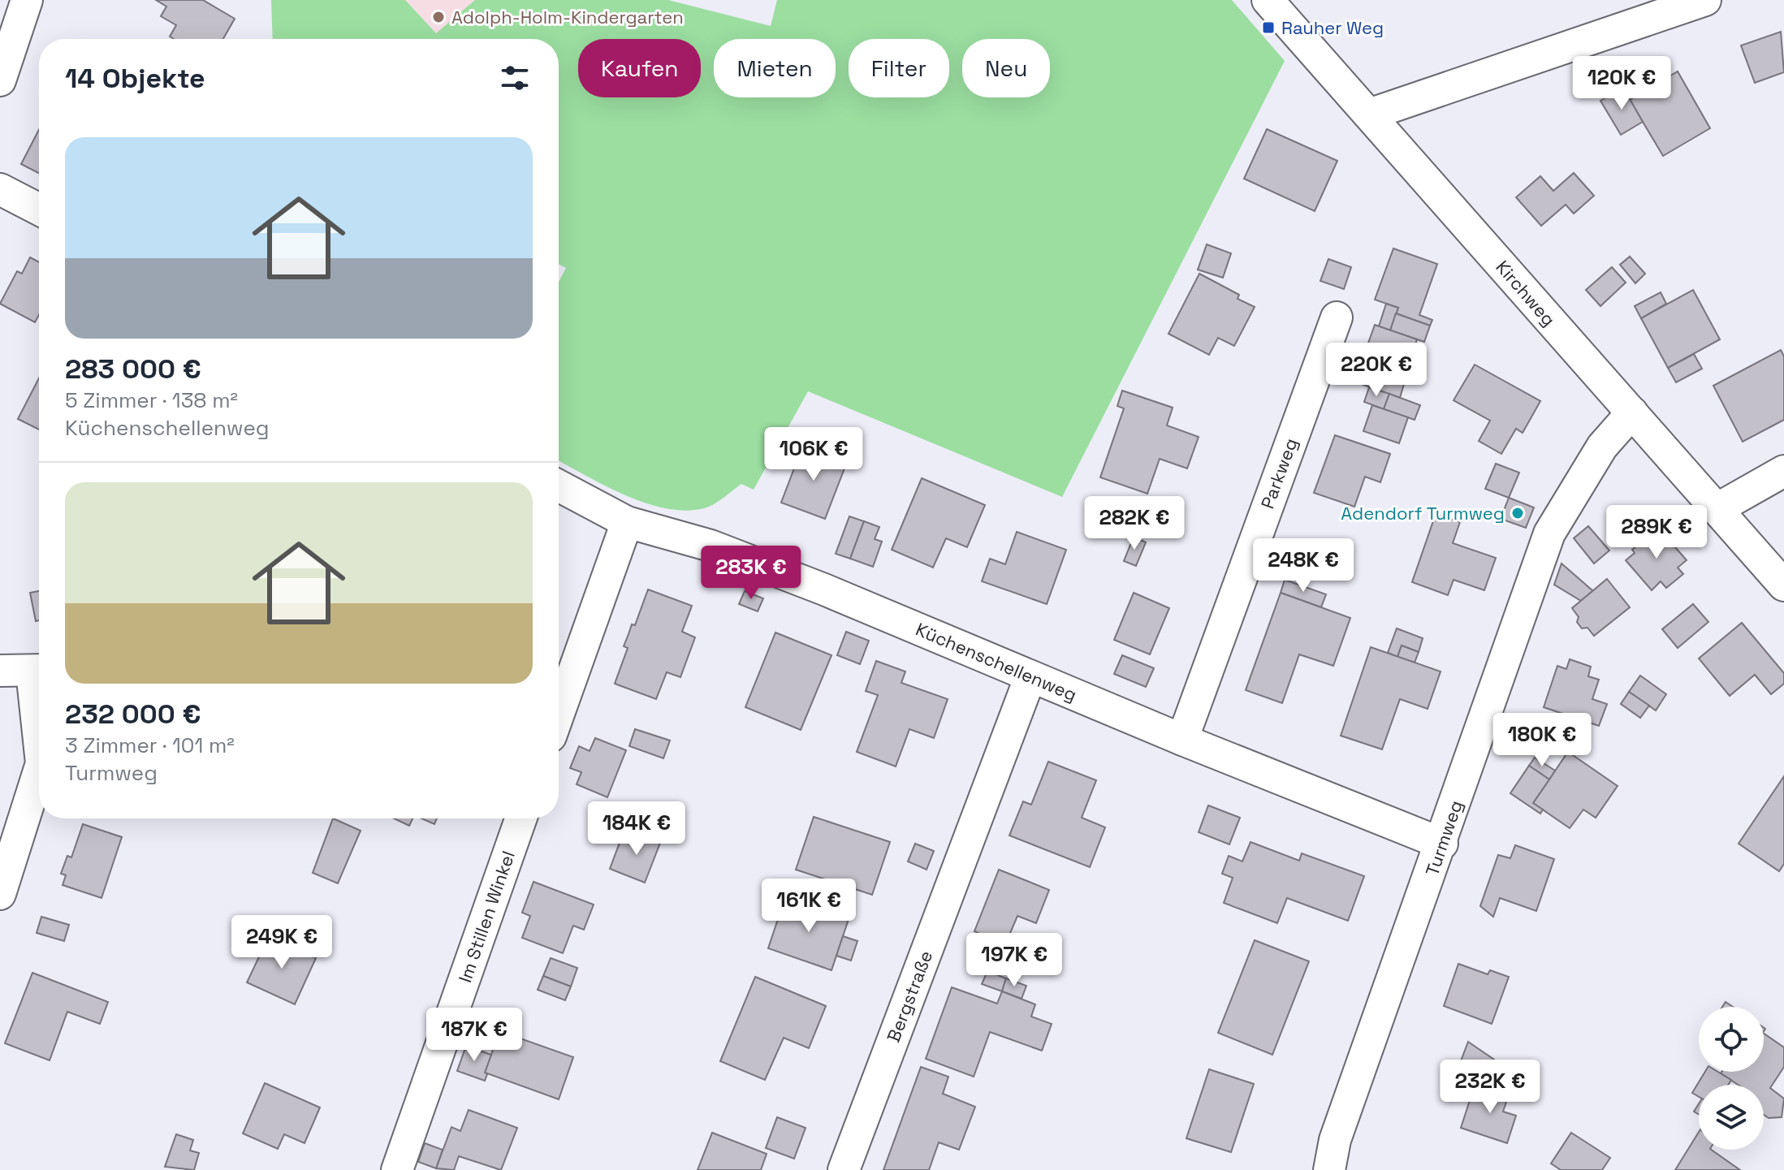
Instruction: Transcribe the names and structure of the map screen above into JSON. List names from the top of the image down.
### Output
{
  "streets": {
    "street": [
      "Kirchweg",
      "Parkweg",
      "Küchenschellenweg",
      "Turmweg",
      "Im Stillen Winkel",
      "Bergstraße"
    ]
  },
  "crossings": [
    ["Kirchweg", "Turmweg"],
    ["Parkweg", "Küchenschellenweg"],
    ["Küchenschellenweg", "Turmweg"],
    ["Küchenschellenweg", "Bergstraße"]
  ],
  "places": {
    "other": ["Adolph-Holm-Kindergarten", "Adendorf Turmweg"],
    "transit": ["Rauher Weg"]
  },
  "page": {
    "chip": [
      "Kaufen",
      "Mieten",
      "Filter",
      "Neu"
    ],
    "heading": "14 Objekte",
    "price": [
      "120K €",
      "220K €",
      "106K €",
      "282K €",
      "289K €",
      "248K €",
      "283K €",
      "180K €",
      "184K €",
      "161K €",
      "249K €",
      "197K €",
      "187K €",
      "232K €"
    ],
    "list": [
      {
        "name": "283 000 €",
        "note": "5 Zimmer · 138 m² · Küchenschellenweg"
      },
      {
        "name": "232 000 €",
        "note": "3 Zimmer · 101 m² · Turmweg"
      }
    ]
  }
}
